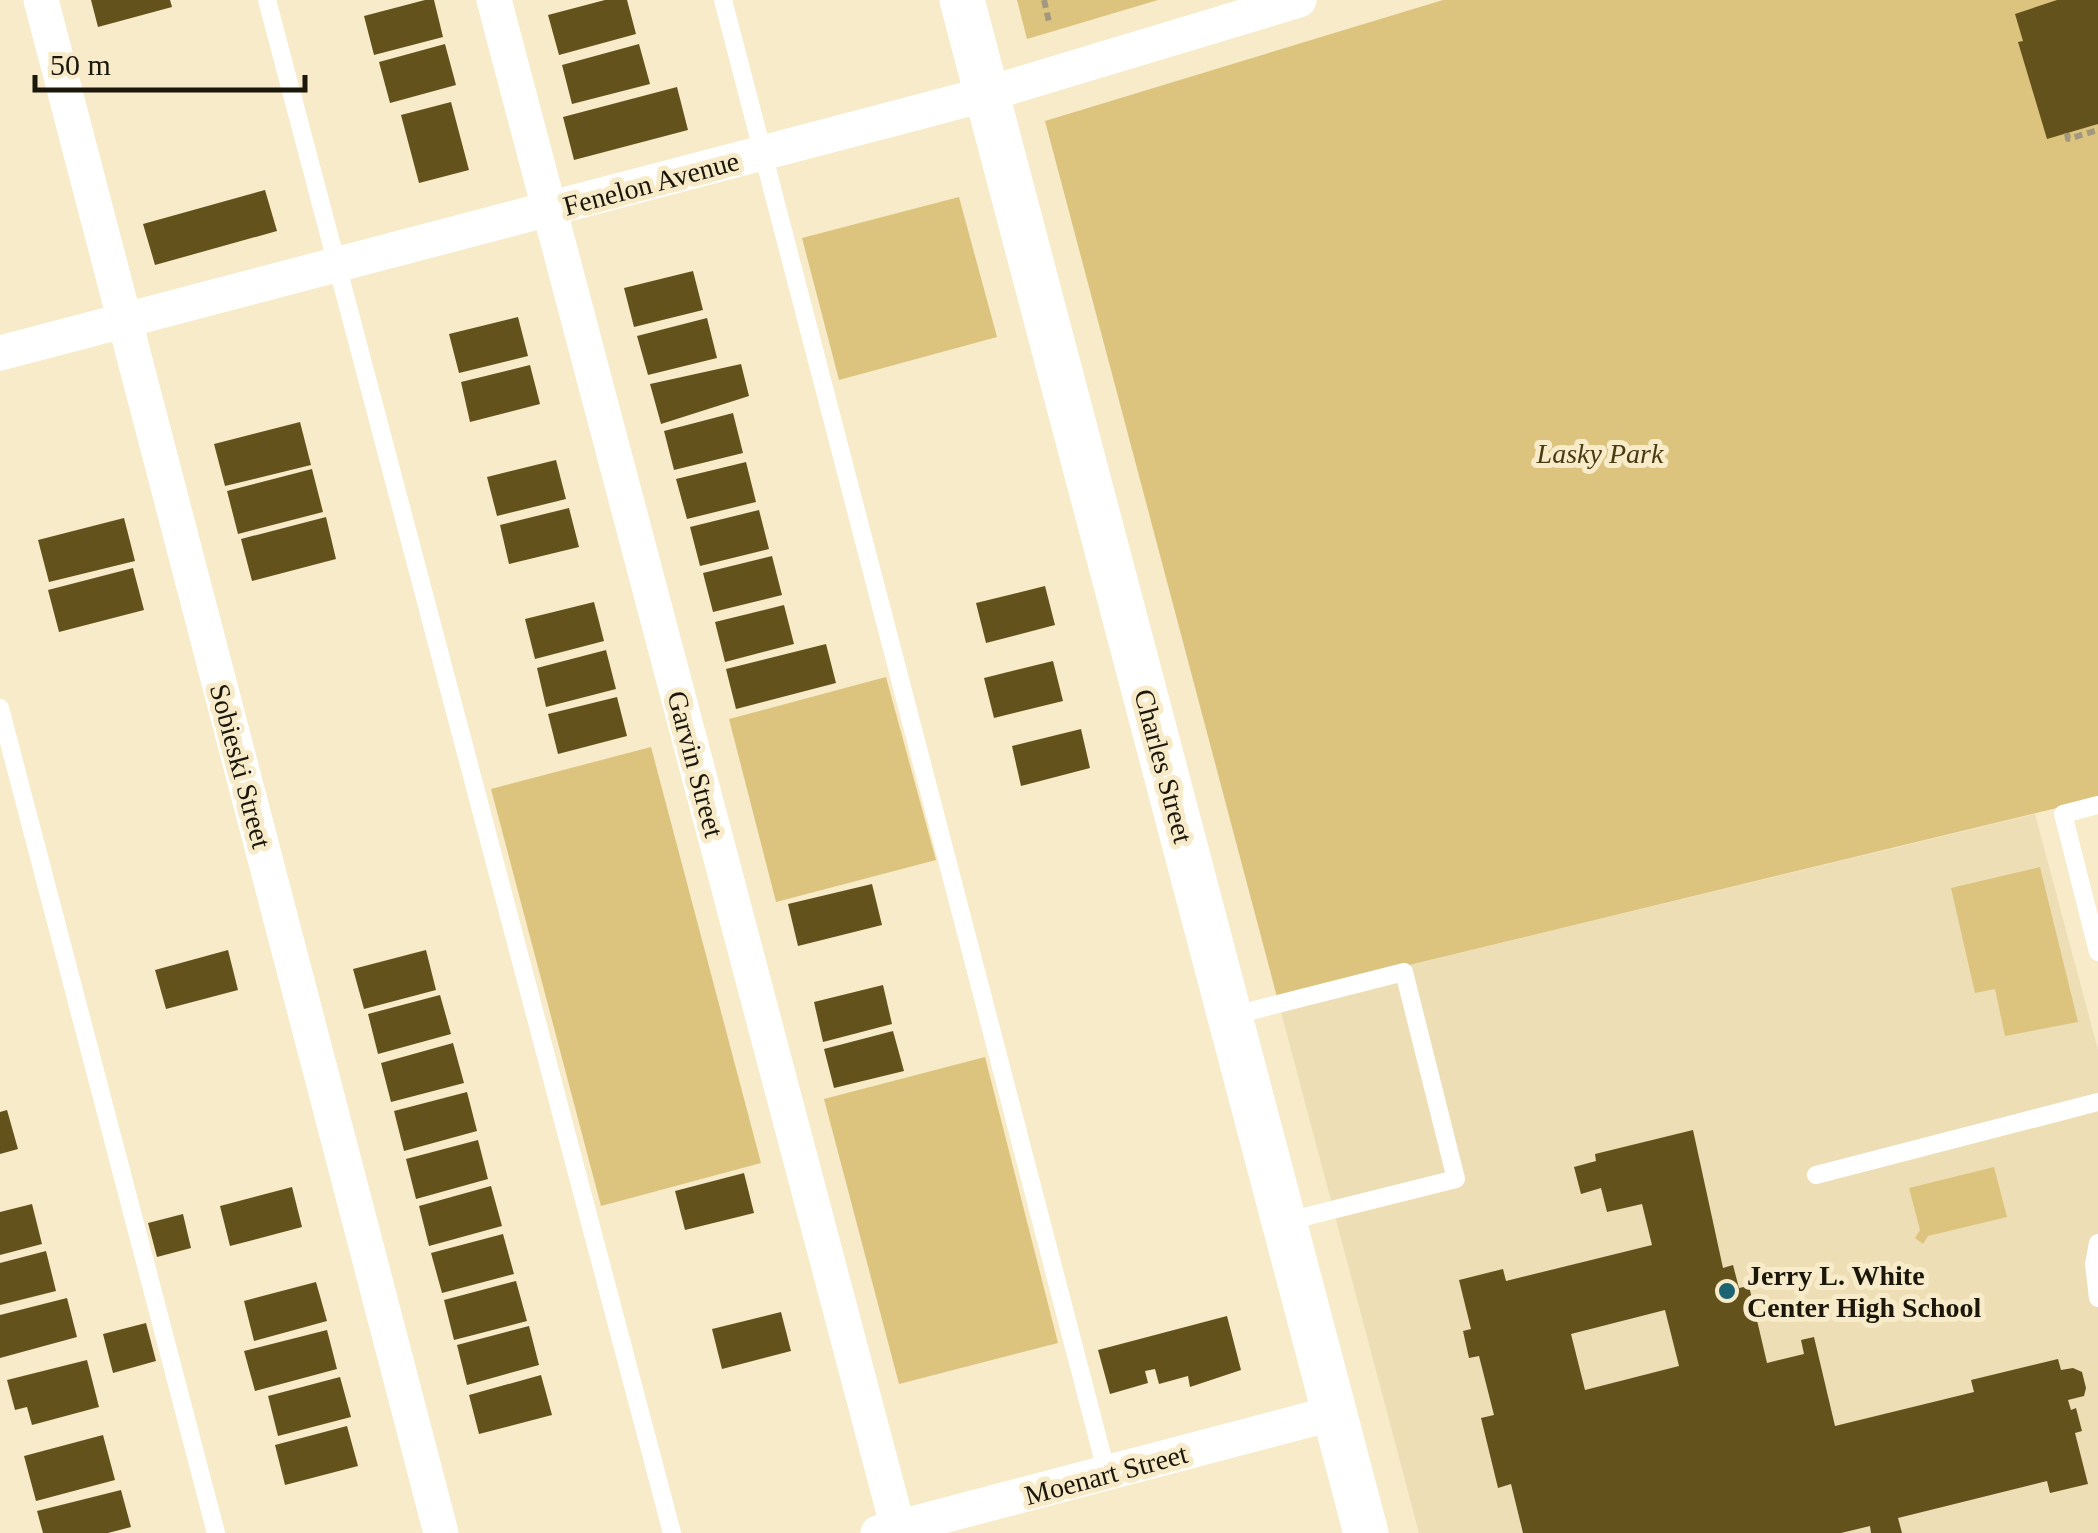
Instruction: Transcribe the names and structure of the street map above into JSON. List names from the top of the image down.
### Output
{
  "streets": {
    "street": [
      "Fenelon Avenue",
      "Garvin Street",
      "Sobieski Street",
      "Charles Street",
      "Moenart Street"
    ]
  },
  "crossings": [
    ["Fenelon Avenue", "Garvin Street"],
    ["Fenelon Avenue", "Sobieski Street"],
    ["Fenelon Avenue", "Charles Street"],
    ["Garvin Street", "Moenart Street"],
    ["Charles Street", "Moenart Street"]
  ],
  "parks": ["Lasky Park"],
  "places": ["Jerry L. White Center High School"],
  "scale_bar": "50 m"
}
